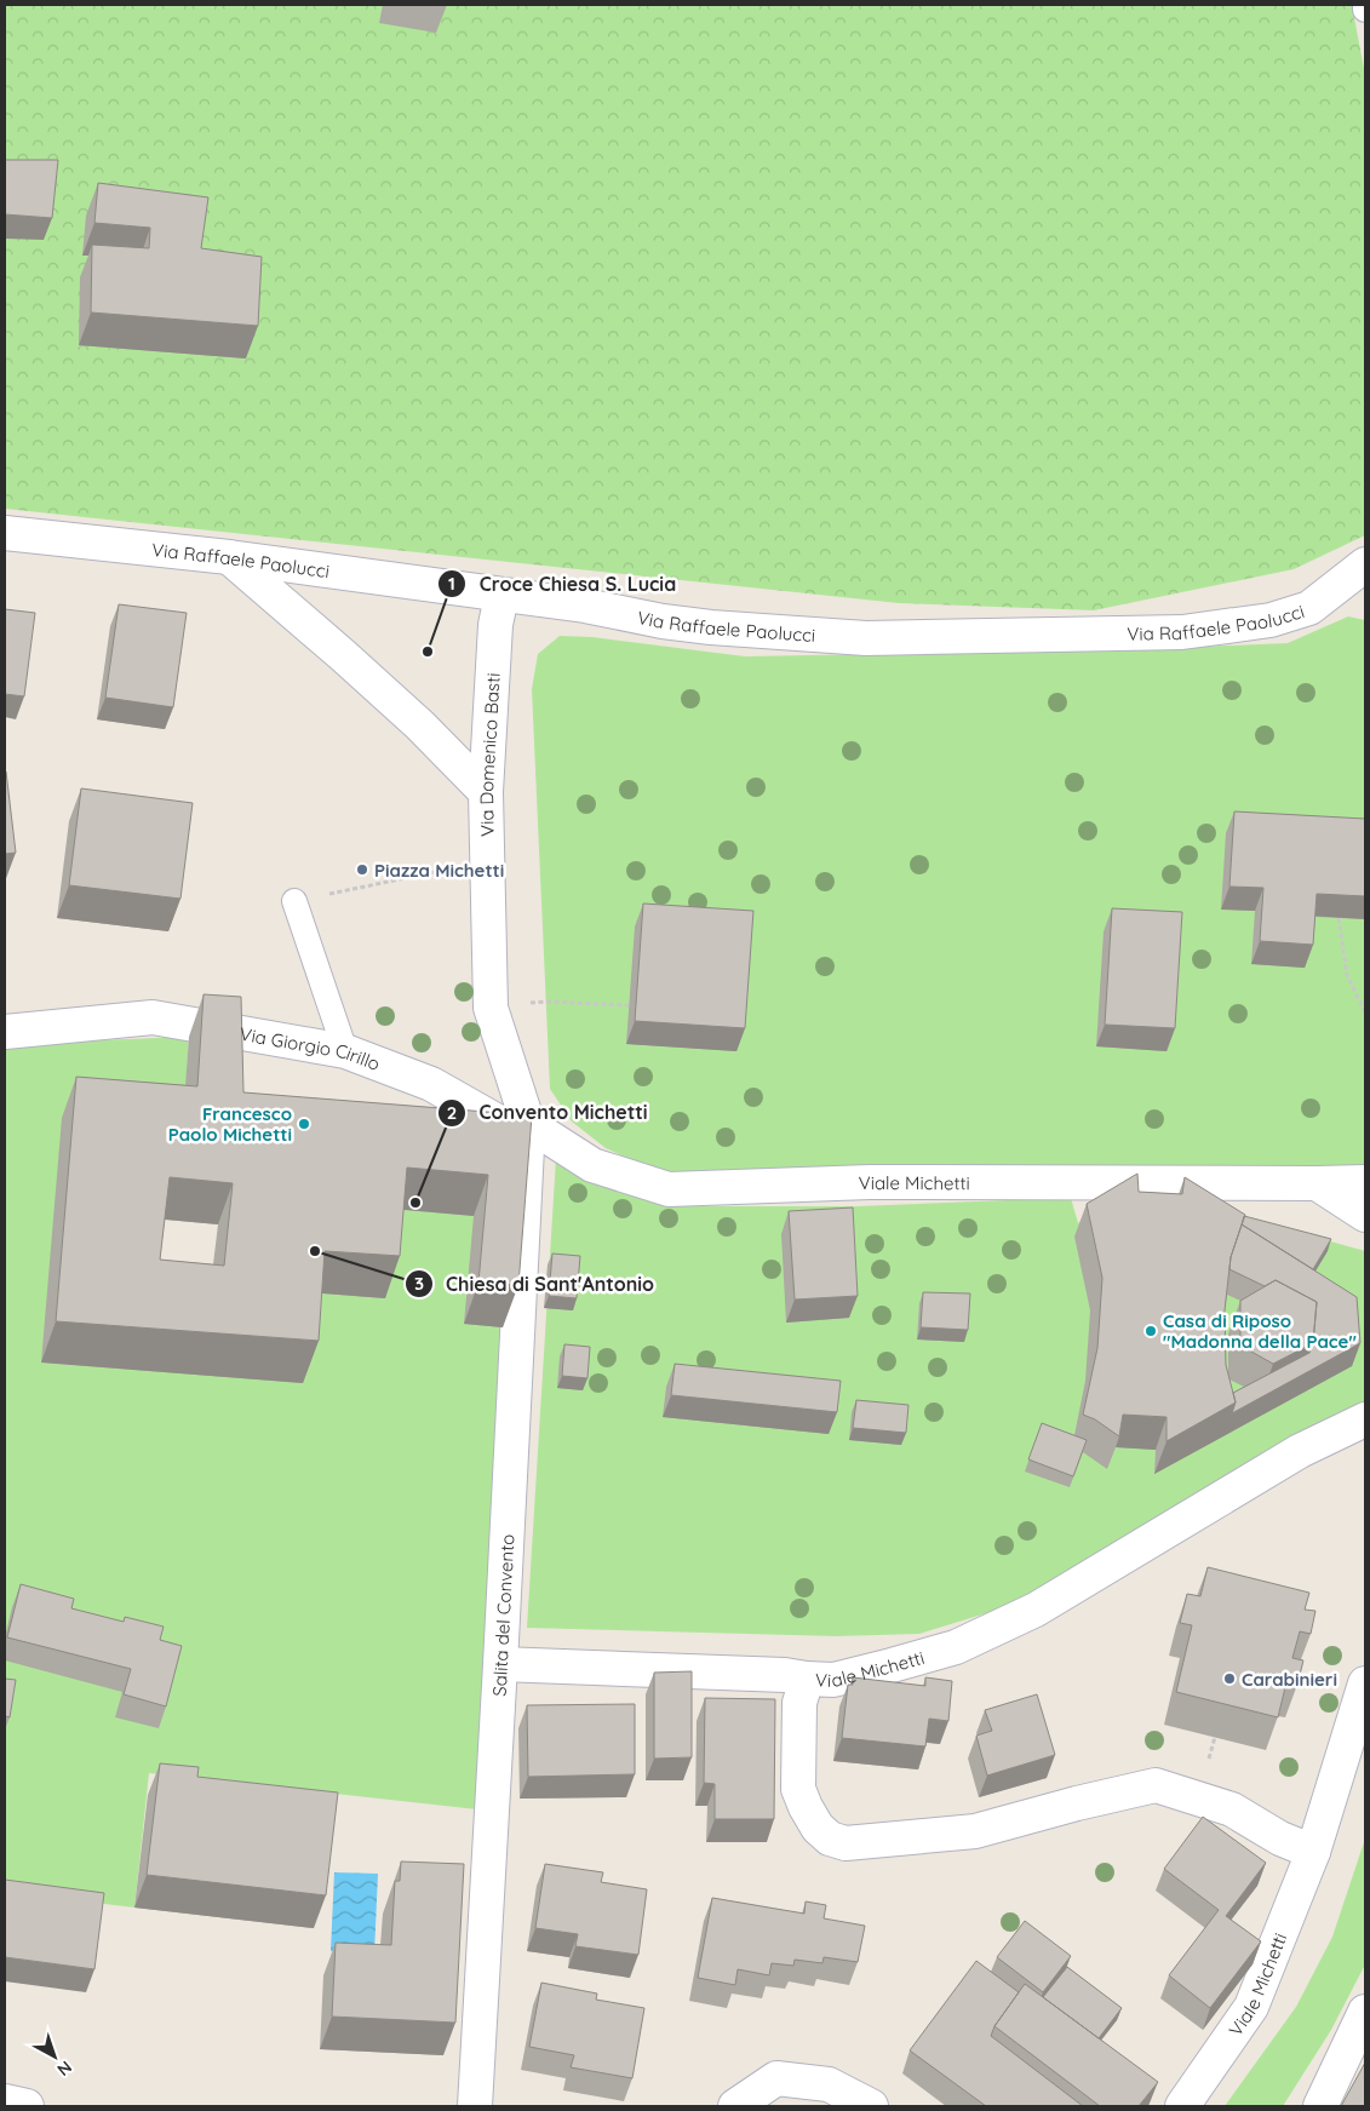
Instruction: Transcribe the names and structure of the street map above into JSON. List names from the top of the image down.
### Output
{
  "streets": {
    "street": [
      "Via Raffaele Paolucci",
      "Via Domenico Basti",
      "Via Giorgio Cirillo",
      "Viale Michetti",
      "Salita del Convento"
    ]
  },
  "crossings": [
    ["Via Raffaele Paolucci", "Via Domenico Basti"],
    ["Via Domenico Basti", "Via Giorgio Cirillo"],
    ["Via Domenico Basti", "Viale Michetti"],
    ["Via Domenico Basti", "Salita del Convento"],
    ["Via Giorgio Cirillo", "Viale Michetti"],
    ["Via Giorgio Cirillo", "Salita del Convento"],
    ["Viale Michetti", "Salita del Convento"]
  ],
  "places": [
    "Croce Chiesa S. Lucia",
    "Piazza Michetti",
    "Francesco Paolo Michetti",
    "Convento Michetti",
    "Chiesa di Sant'Antonio",
    "Casa di Riposo \"Madonna della Pace\"",
    "Carabinieri"
  ],
  "north": "bottom right"
}
